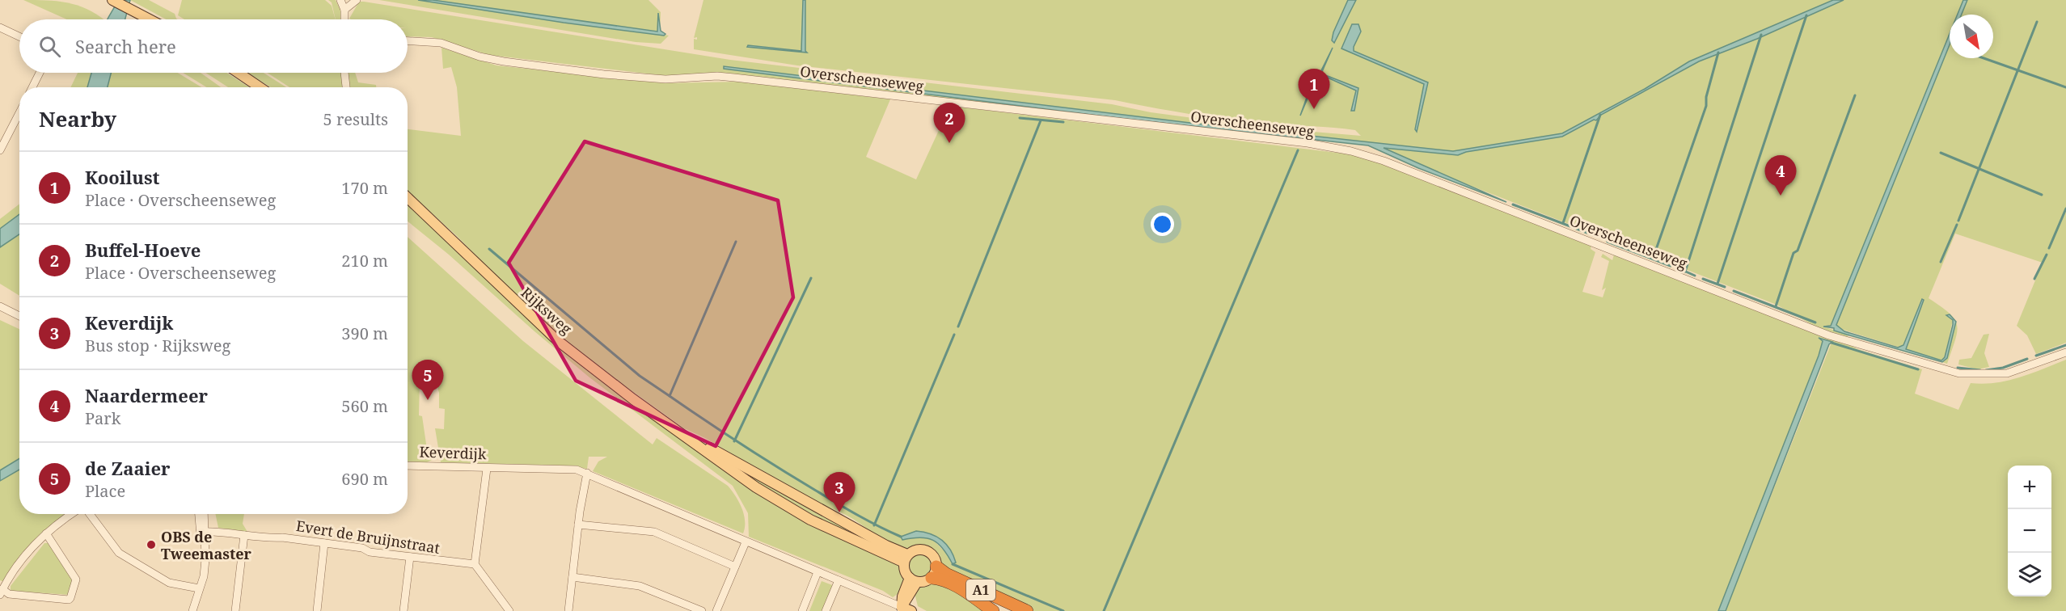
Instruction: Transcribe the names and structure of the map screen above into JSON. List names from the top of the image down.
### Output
{
  "streets": {
    "highway": ["A1"],
    "main road": ["Rijksweg"],
    "street": ["Overscheenseweg", "Keverdijk", "Evert de Bruijnstraat"]
  },
  "crossings": [
    ["Rijksweg", "A1"]
  ],
  "places": ["OBS de Tweemaster"],
  "north": "bottom right",
  "page": {
    "search": "Search here",
    "pins": [
      "1",
      "2",
      "4",
      "5",
      "3"
    ],
    "heading": ["Nearby", "5 results"],
    "list": [
      {
        "mark": "1",
        "name": "Kooilust",
        "note": "Place · Overscheenseweg",
        "value": "170 m"
      },
      {
        "mark": "2",
        "name": "Buffel-Hoeve",
        "note": "Place · Overscheenseweg",
        "value": "210 m"
      },
      {
        "mark": "3",
        "name": "Keverdijk",
        "note": "Bus stop · Rijksweg",
        "value": "390 m"
      },
      {
        "mark": "4",
        "name": "Naardermeer",
        "note": "Park",
        "value": "560 m"
      },
      {
        "mark": "5",
        "name": "de Zaaier",
        "note": "Place",
        "value": "690 m"
      }
    ],
    "map_buttons": ["+", "−"]
  }
}
